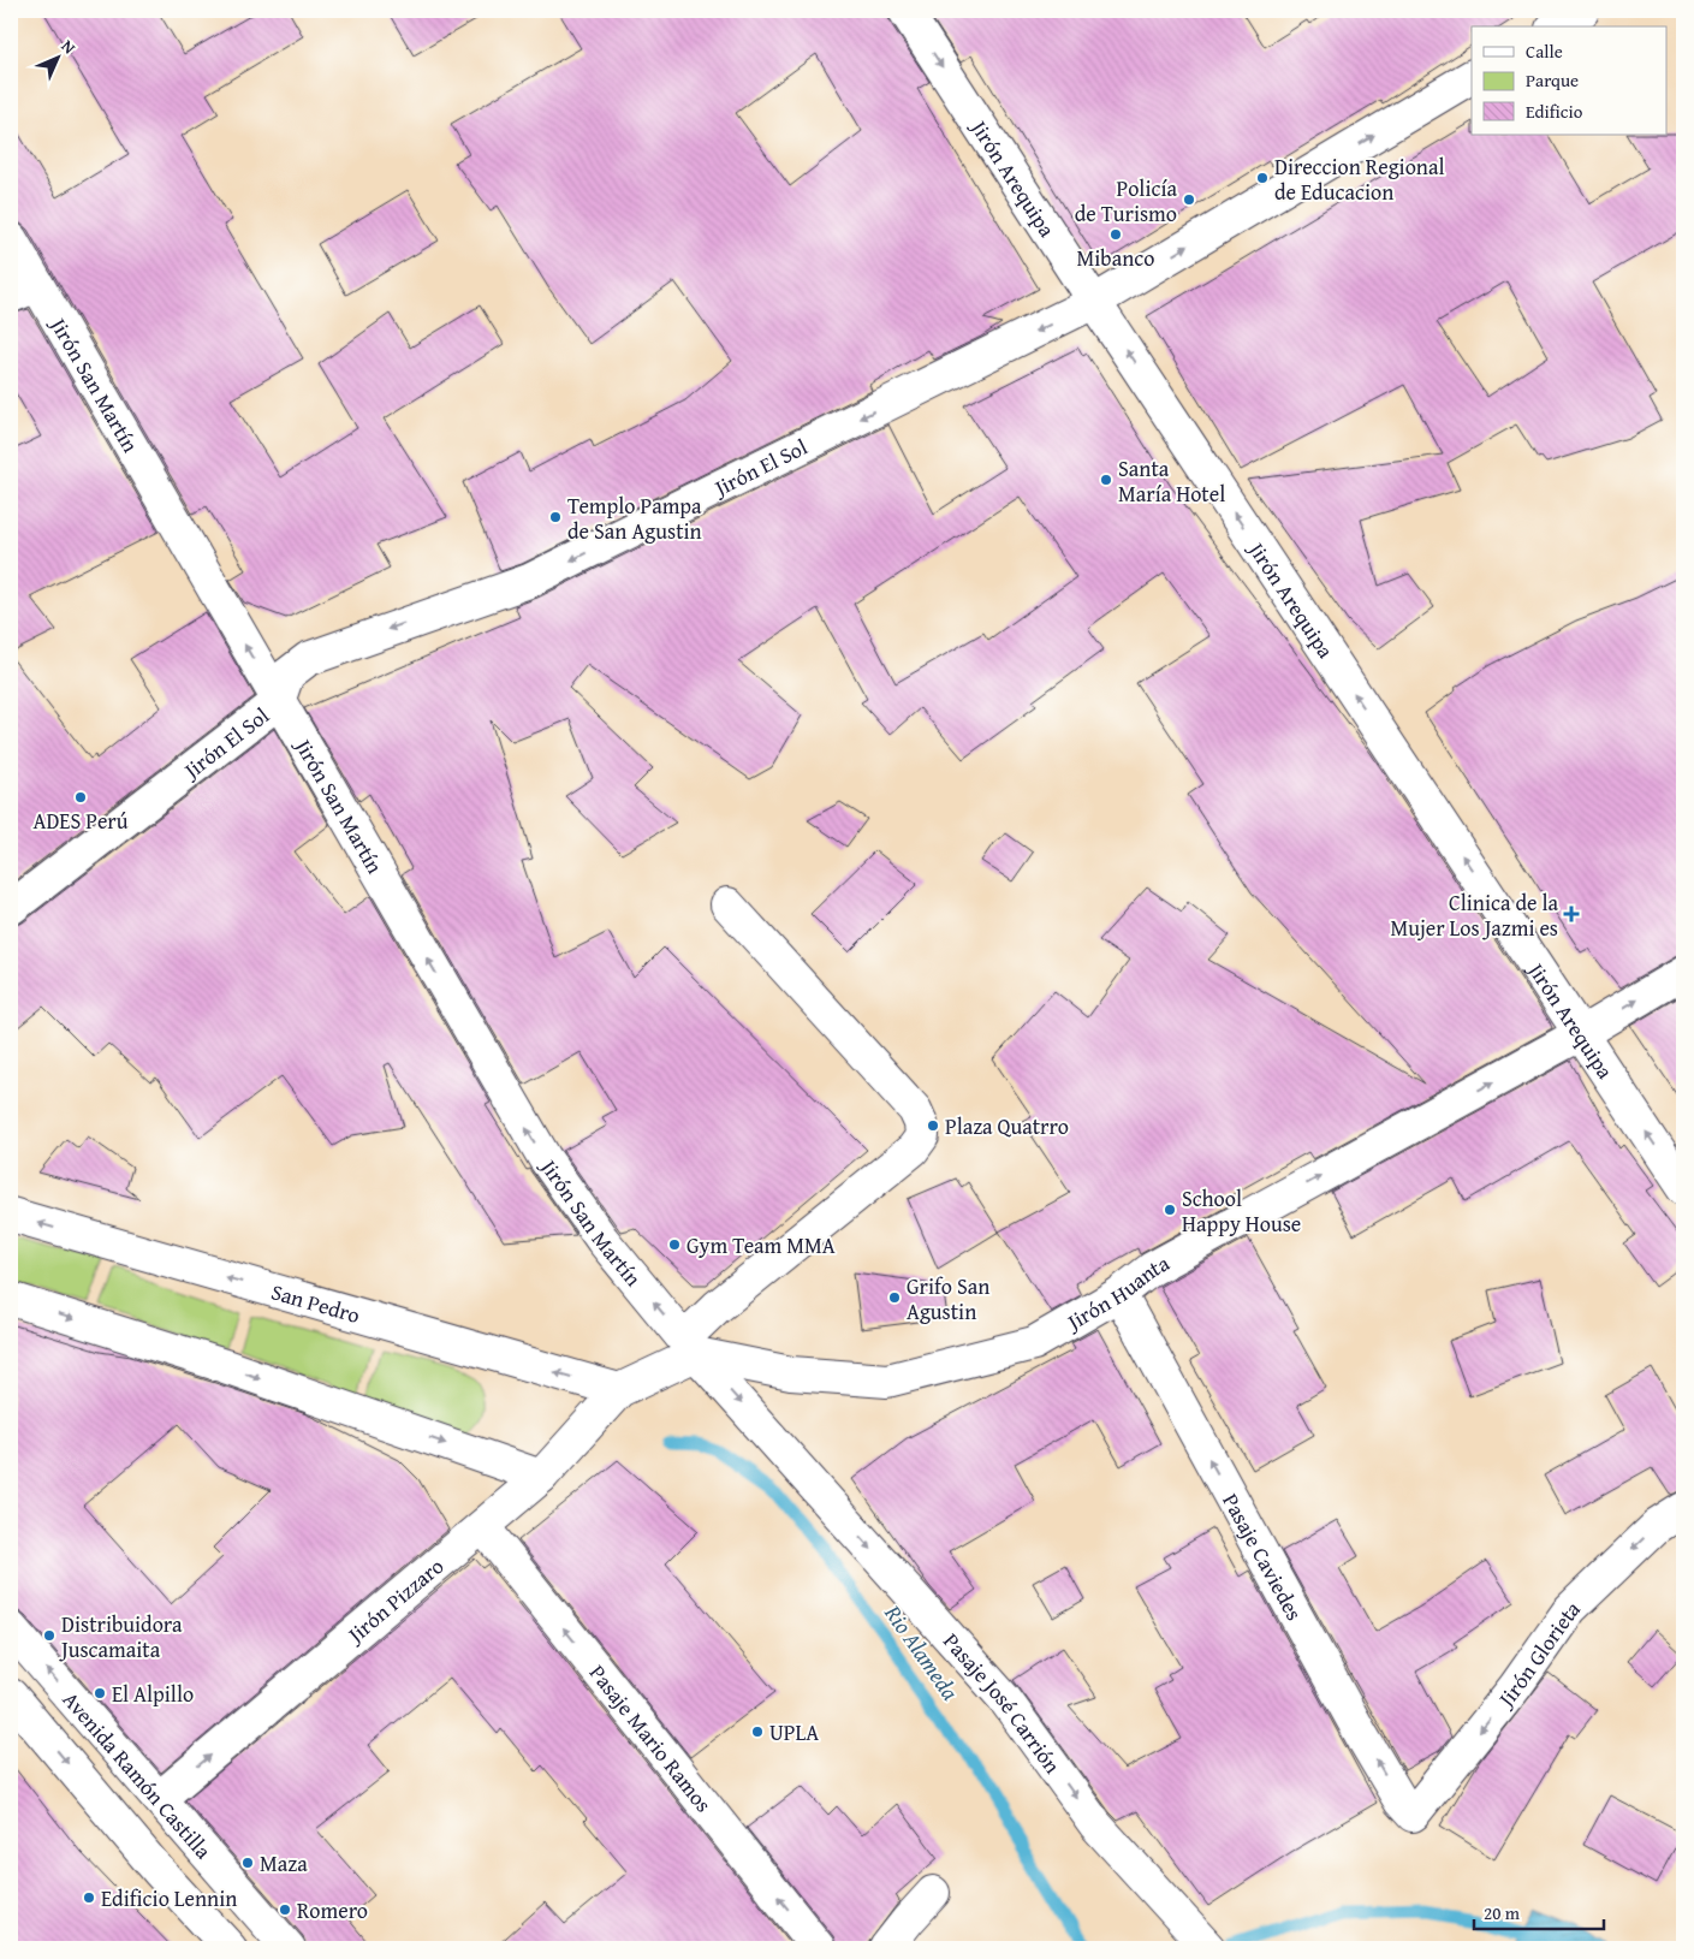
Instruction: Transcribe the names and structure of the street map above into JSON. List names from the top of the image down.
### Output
{
  "streets": {
    "street": [
      "Jirón Arequipa",
      "Jirón San Martín",
      "Jirón El Sol",
      "Jirón Huanta",
      "San Pedro",
      "Pasaje Caviedes",
      "Jirón Pizzaro",
      "Jirón Glorieta",
      "Pasaje José Carrión",
      "Pasaje Mario Ramos",
      "Avenida Ramón Castilla"
    ]
  },
  "crossings": [
    ["Jirón Arequipa", "Jirón El Sol"],
    ["Jirón Arequipa", "Jirón Huanta"],
    ["Jirón San Martín", "Jirón El Sol"],
    ["Jirón San Martín", "Jirón Huanta"],
    ["Jirón San Martín", "Pasaje José Carrión"],
    ["Jirón Huanta", "Pasaje Caviedes"],
    ["Jirón Huanta", "Pasaje José Carrión"],
    ["San Pedro", "Jirón Pizzaro"],
    ["Pasaje Caviedes", "Jirón Glorieta"],
    ["Jirón Pizzaro", "Pasaje Mario Ramos"],
    ["Jirón Pizzaro", "Avenida Ramón Castilla"]
  ],
  "one_way": [
    "Jirón San Martín",
    "Jirón Huanta",
    "Pasaje Caviedes",
    "Jirón Pizzaro",
    "Jirón Glorieta",
    "Pasaje José Carrión",
    "Pasaje Mario Ramos"
  ],
  "water": ["Rio Alameda"],
  "places": {
    "other": [
      "Direccion Regional de Educacion",
      "Policía de Turismo",
      "Mibanco",
      "Santa María Hotel",
      "Templo Pampa de San Agustin",
      "ADES Perú",
      "Plaza Quatrro",
      "School Happy House",
      "Gym Team MMA",
      "Grifo San Agustin",
      "Distribuidora Juscamaita",
      "El Alpillo",
      "UPLA",
      "Maza",
      "Edificio Lennin",
      "Romero"
    ],
    "health": ["Clinica de la Mujer Los Jazmi es"]
  },
  "legend": ["Calle", "Parque", "Edificio"],
  "scale_bar": "20 m",
  "north": "top right"
}
